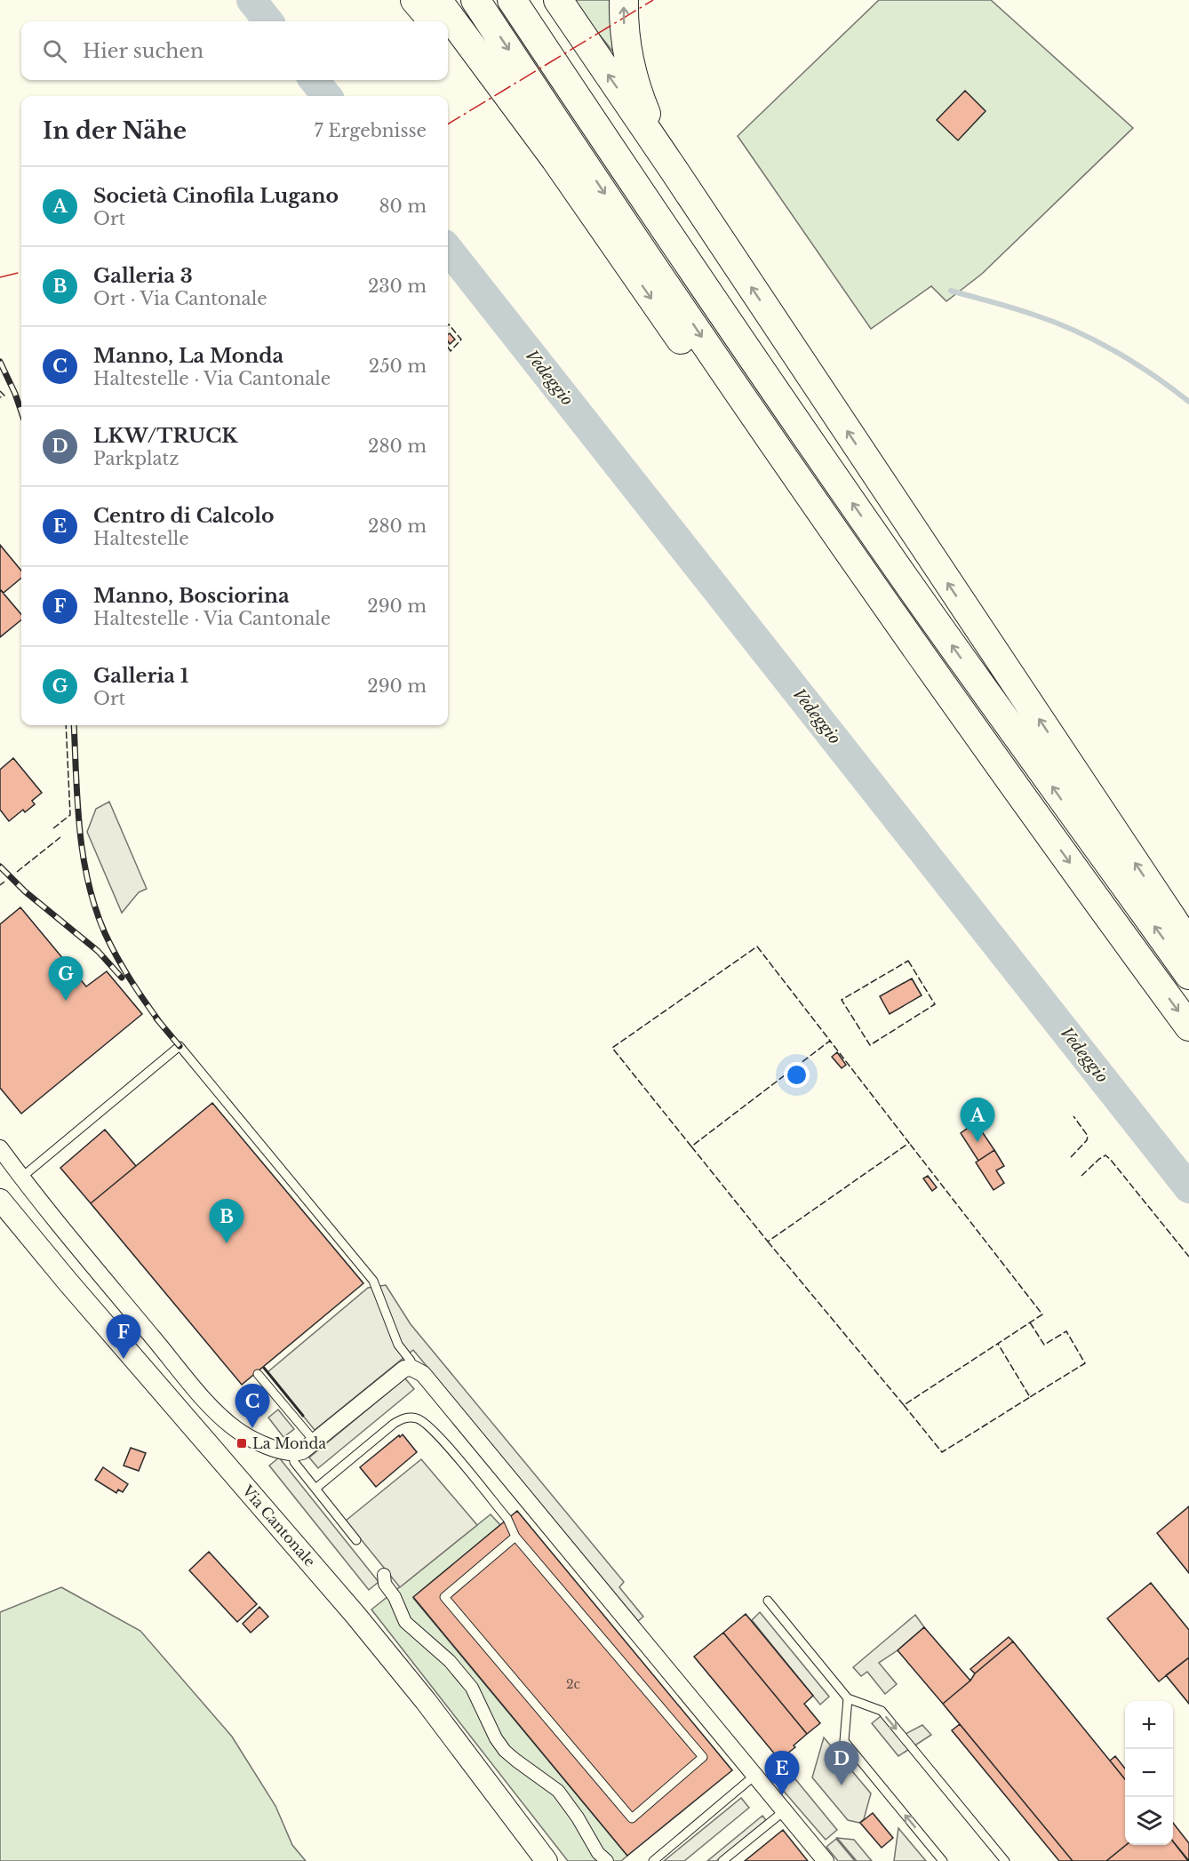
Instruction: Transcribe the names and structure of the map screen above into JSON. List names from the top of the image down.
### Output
{
  "streets": {
    "main road": ["Via Cantonale"]
  },
  "water": ["Vedeggio"],
  "places": {
    "transit": ["La Monda"]
  },
  "house_numbers": ["2c"],
  "page": {
    "search": "Hier suchen",
    "heading": ["In der Nähe", "7 Ergebnisse"],
    "list": [
      {
        "mark": "A",
        "name": "Società Cinofila Lugano",
        "note": "Ort",
        "value": "80 m"
      },
      {
        "mark": "B",
        "name": "Galleria 3",
        "note": "Ort · Via Cantonale",
        "value": "230 m"
      },
      {
        "mark": "C",
        "name": "Manno, La Monda",
        "note": "Haltestelle · Via Cantonale",
        "value": "250 m"
      },
      {
        "mark": "D",
        "name": "LKW/TRUCK",
        "note": "Parkplatz",
        "value": "280 m"
      },
      {
        "mark": "E",
        "name": "Centro di Calcolo",
        "note": "Haltestelle",
        "value": "280 m"
      },
      {
        "mark": "F",
        "name": "Manno, Bosciorina",
        "note": "Haltestelle · Via Cantonale",
        "value": "290 m"
      },
      {
        "mark": "G",
        "name": "Galleria 1",
        "note": "Ort",
        "value": "290 m"
      }
    ],
    "pins": [
      "G",
      "A",
      "B",
      "F",
      "C",
      "D",
      "E"
    ],
    "map_buttons": ["+", "−"]
  }
}
